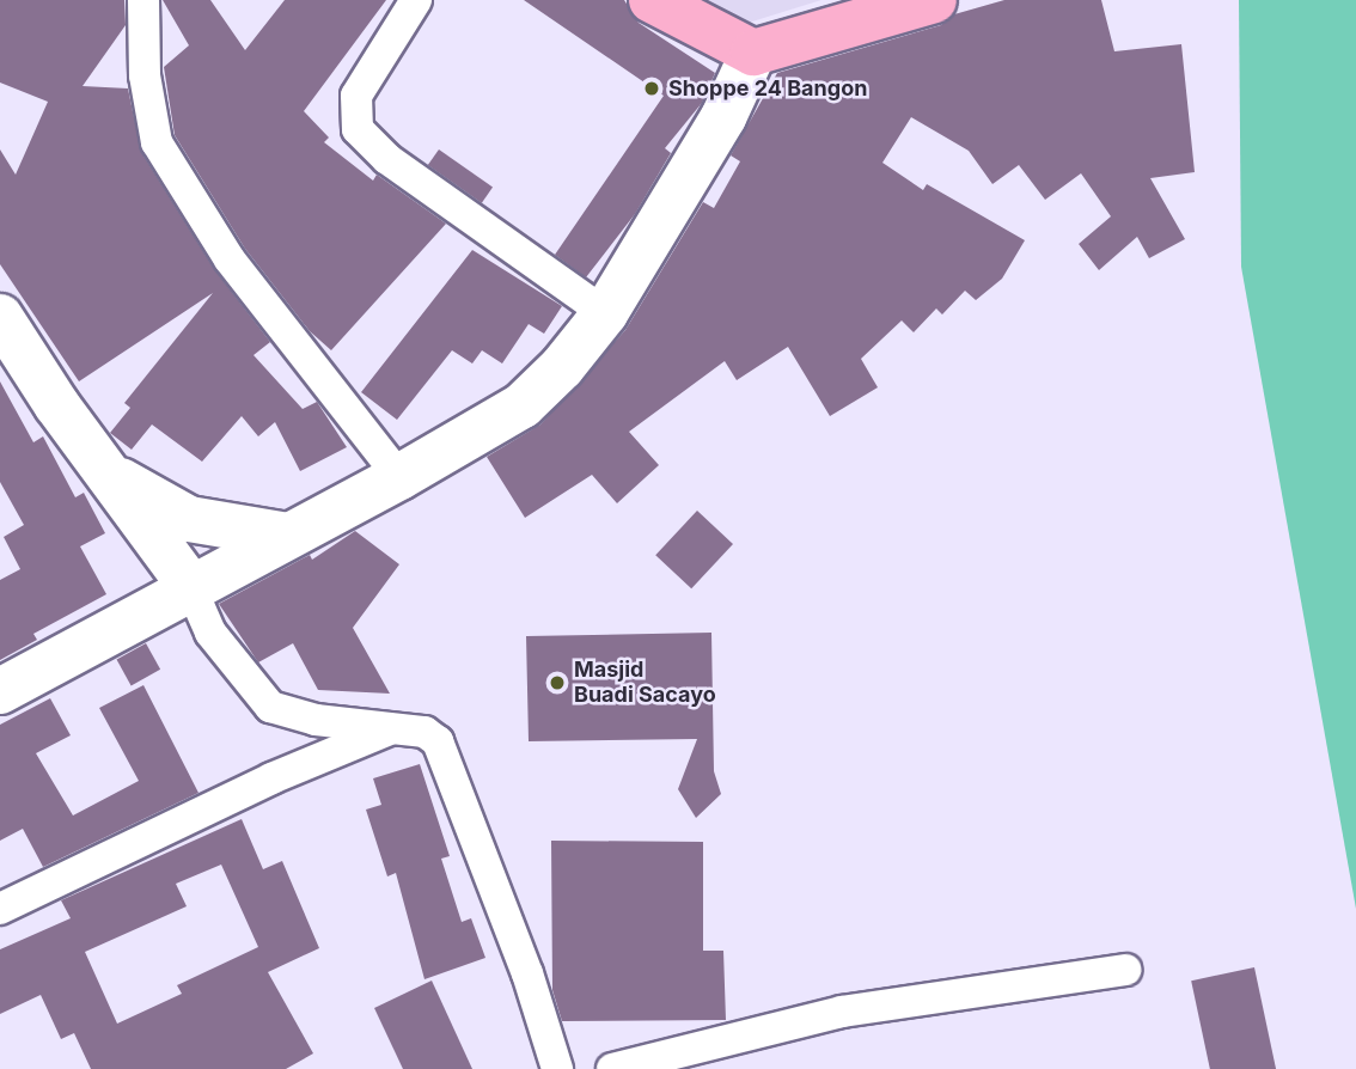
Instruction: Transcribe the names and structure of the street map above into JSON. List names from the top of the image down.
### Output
{
  "places": ["Shoppe 24 Bangon", "Masjid Buadi Sacayo"]
}
